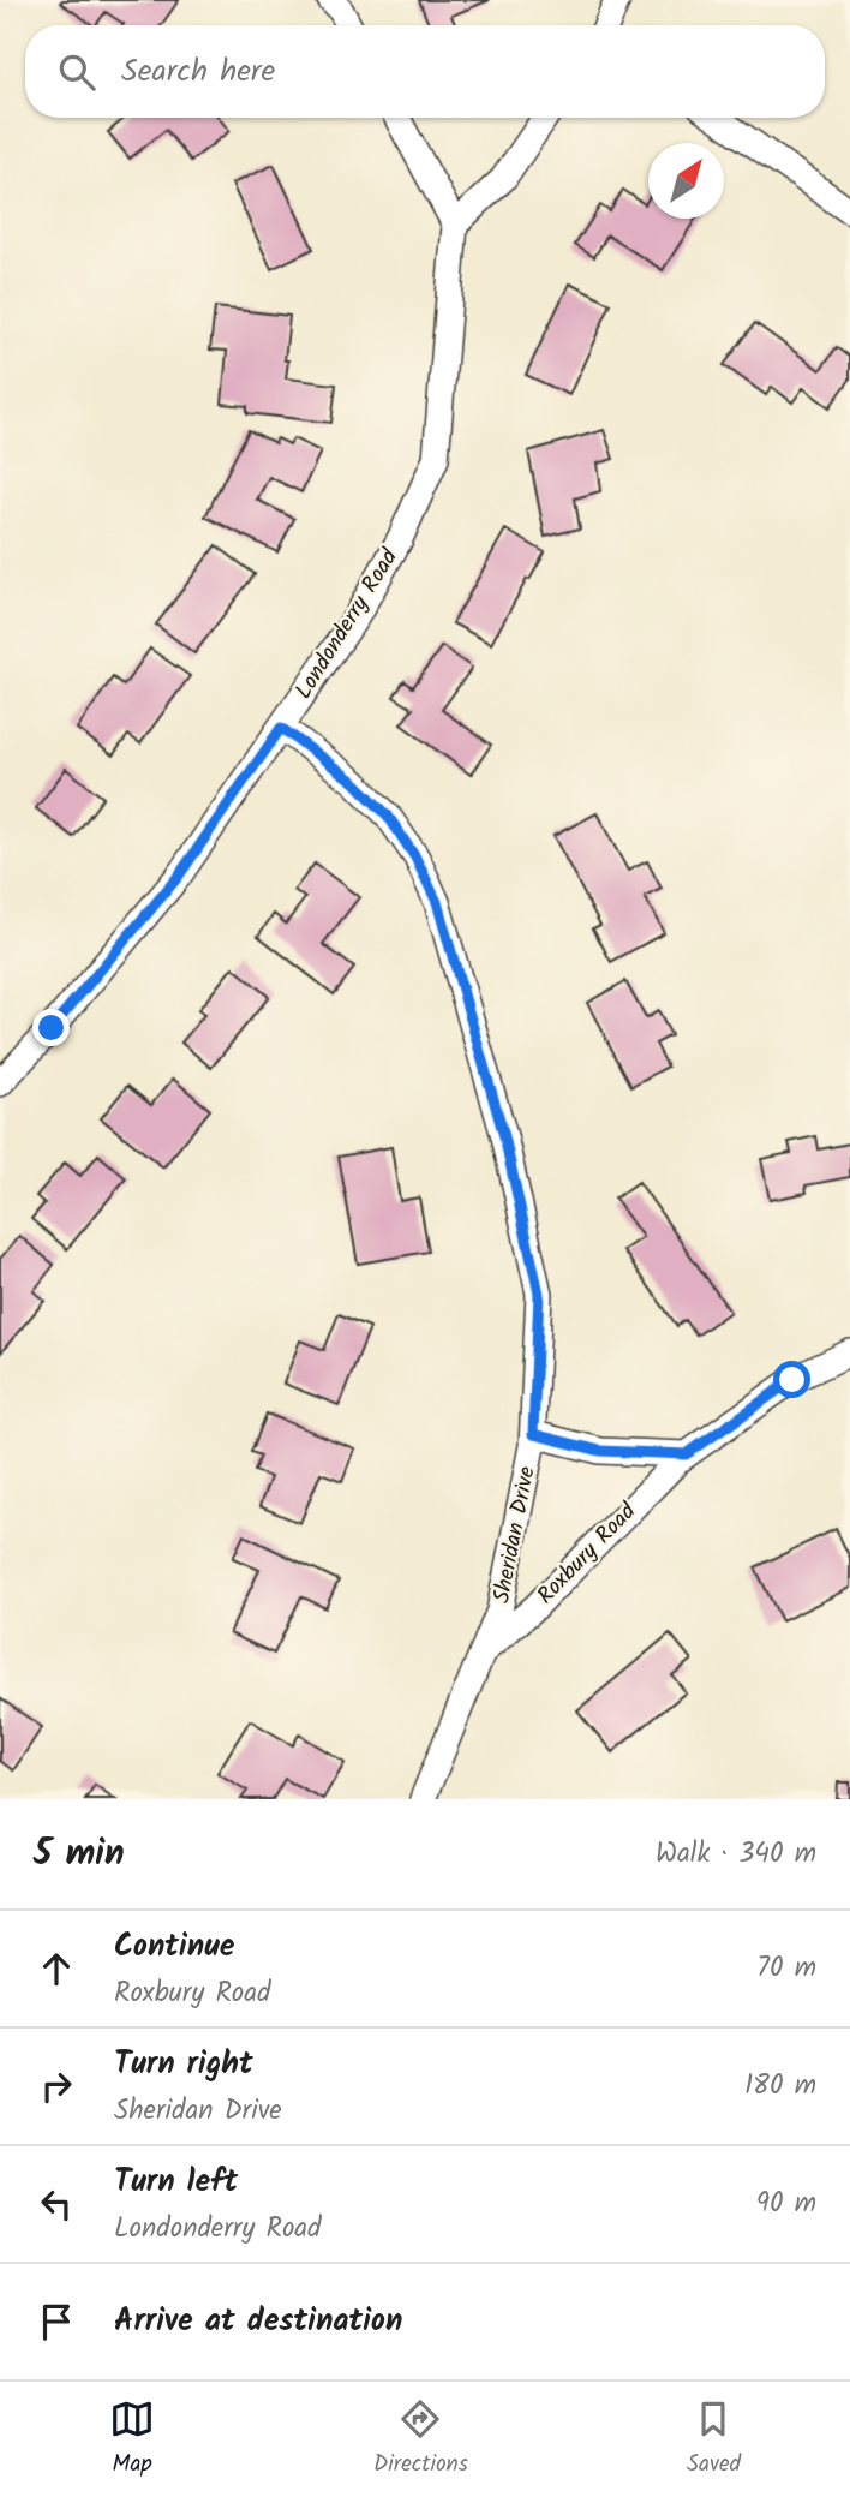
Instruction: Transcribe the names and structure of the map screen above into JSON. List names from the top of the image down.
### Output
{
  "streets": {
    "street": ["Londonderry Road", "Sheridan Drive", "Roxbury Road"]
  },
  "crossings": [
    ["Londonderry Road", "Sheridan Drive"],
    ["Sheridan Drive", "Roxbury Road"]
  ],
  "north": "top right",
  "page": {
    "search": "Search here",
    "heading": ["5 min", "Walk · 340 m"],
    "list": [
      ["Continue", "Roxbury Road", "70 m"],
      ["Turn right", "Sheridan Drive", "180 m"],
      ["Turn left", "Londonderry Road", "90 m"],
      "Arrive at destination"
    ],
    "nav": ["Map", "Directions", "Saved"]
  }
}
